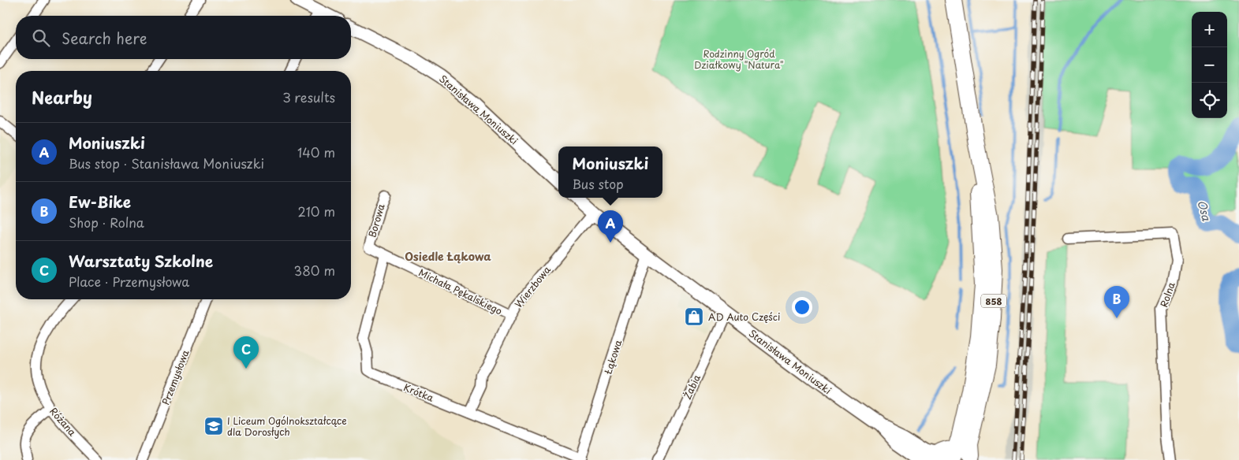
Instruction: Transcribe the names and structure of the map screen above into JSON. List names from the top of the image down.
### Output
{
  "streets": {
    "main road": ["858"],
    "street": [
      "Stanisława Moniuszki",
      "Borowa",
      "Wierzbowa",
      "Michała Pękalskiego",
      "Rolna",
      "Łąkowa",
      "Przemysłowa",
      "Żabia",
      "Krótka",
      "Różana"
    ]
  },
  "crossings": [
    ["Stanisława Moniuszki", "Wierzbowa"],
    ["Stanisława Moniuszki", "858"],
    ["Stanisława Moniuszki", "Łąkowa"],
    ["Stanisława Moniuszki", "Żabia"],
    ["Borowa", "Michała Pękalskiego"],
    ["Wierzbowa", "Michała Pękalskiego"],
    ["Wierzbowa", "Krótka"],
    ["Michała Pękalskiego", "Krótka"],
    ["Łąkowa", "Krótka"]
  ],
  "districts": ["Osiedle Łąkowa"],
  "water": ["Osa"],
  "parks": ["Rodzinny Ogród Działkowy \"Natura\""],
  "places": {
    "shop": ["AD Auto Części"],
    "school or university": ["I Liceum Ogólnokształcące dla Dorosłych"]
  },
  "page": {
    "map_buttons": ["+", "−"],
    "search": "Search here",
    "heading": ["Nearby", "3 results"],
    "list": [
      {
        "mark": "A",
        "name": "Moniuszki",
        "note": "Bus stop · Stanisława Moniuszki",
        "value": "140 m"
      },
      {
        "mark": "B",
        "name": "Ew-Bike",
        "note": "Shop · Rolna",
        "value": "210 m"
      },
      {
        "mark": "C",
        "name": "Warsztaty Szkolne",
        "note": "Place · Przemysłowa",
        "value": "380 m"
      }
    ],
    "popup": ["Moniuszki", "Bus stop"],
    "pins": ["A", "B", "C"]
  }
}
